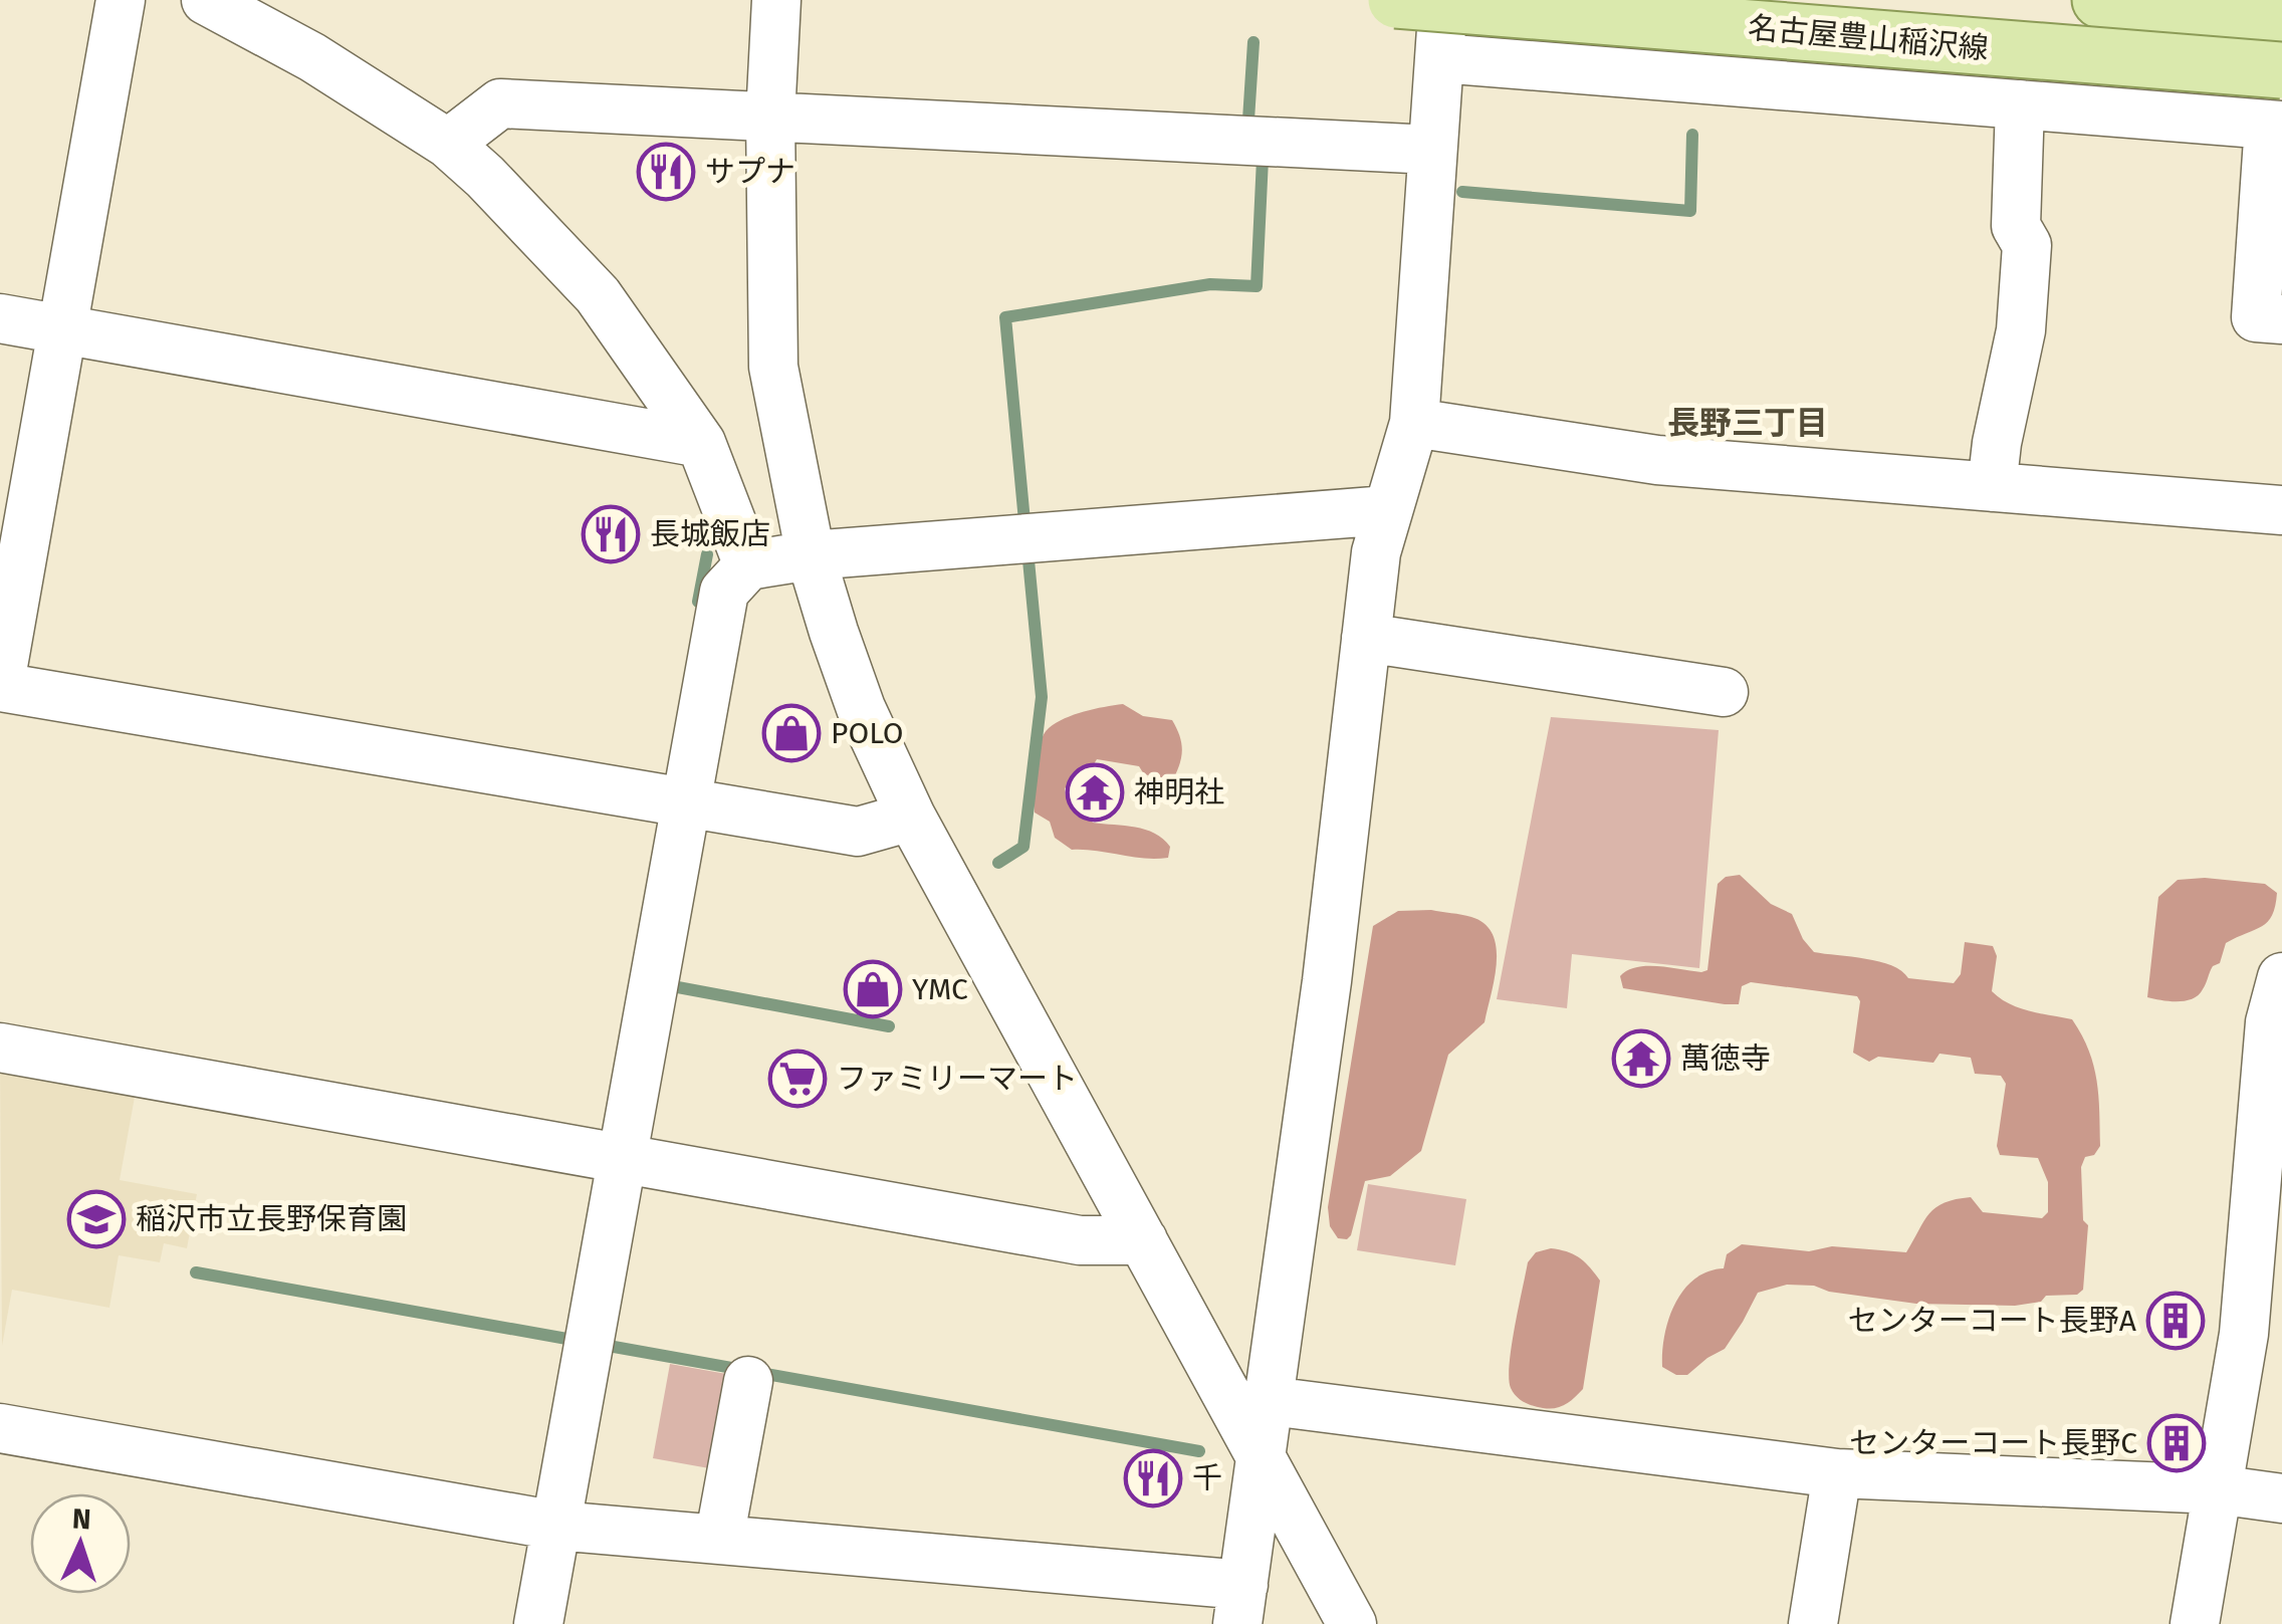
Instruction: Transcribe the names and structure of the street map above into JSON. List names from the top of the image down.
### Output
{
  "streets": {
    "main road": ["名古屋豊山稲沢線"]
  },
  "districts": ["長野三丁目"],
  "places": {
    "restaurant": ["サプナ", "長城飯店", "千"],
    "shop": ["POLO", "YMC"],
    "temple": ["神明社", "萬徳寺"],
    "supermarket": ["ファミリーマート"],
    "school or university": ["稲沢市立長野保育園"],
    "building": ["センターコート長野A", "センターコート長野C"]
  },
  "north": "top"
}
